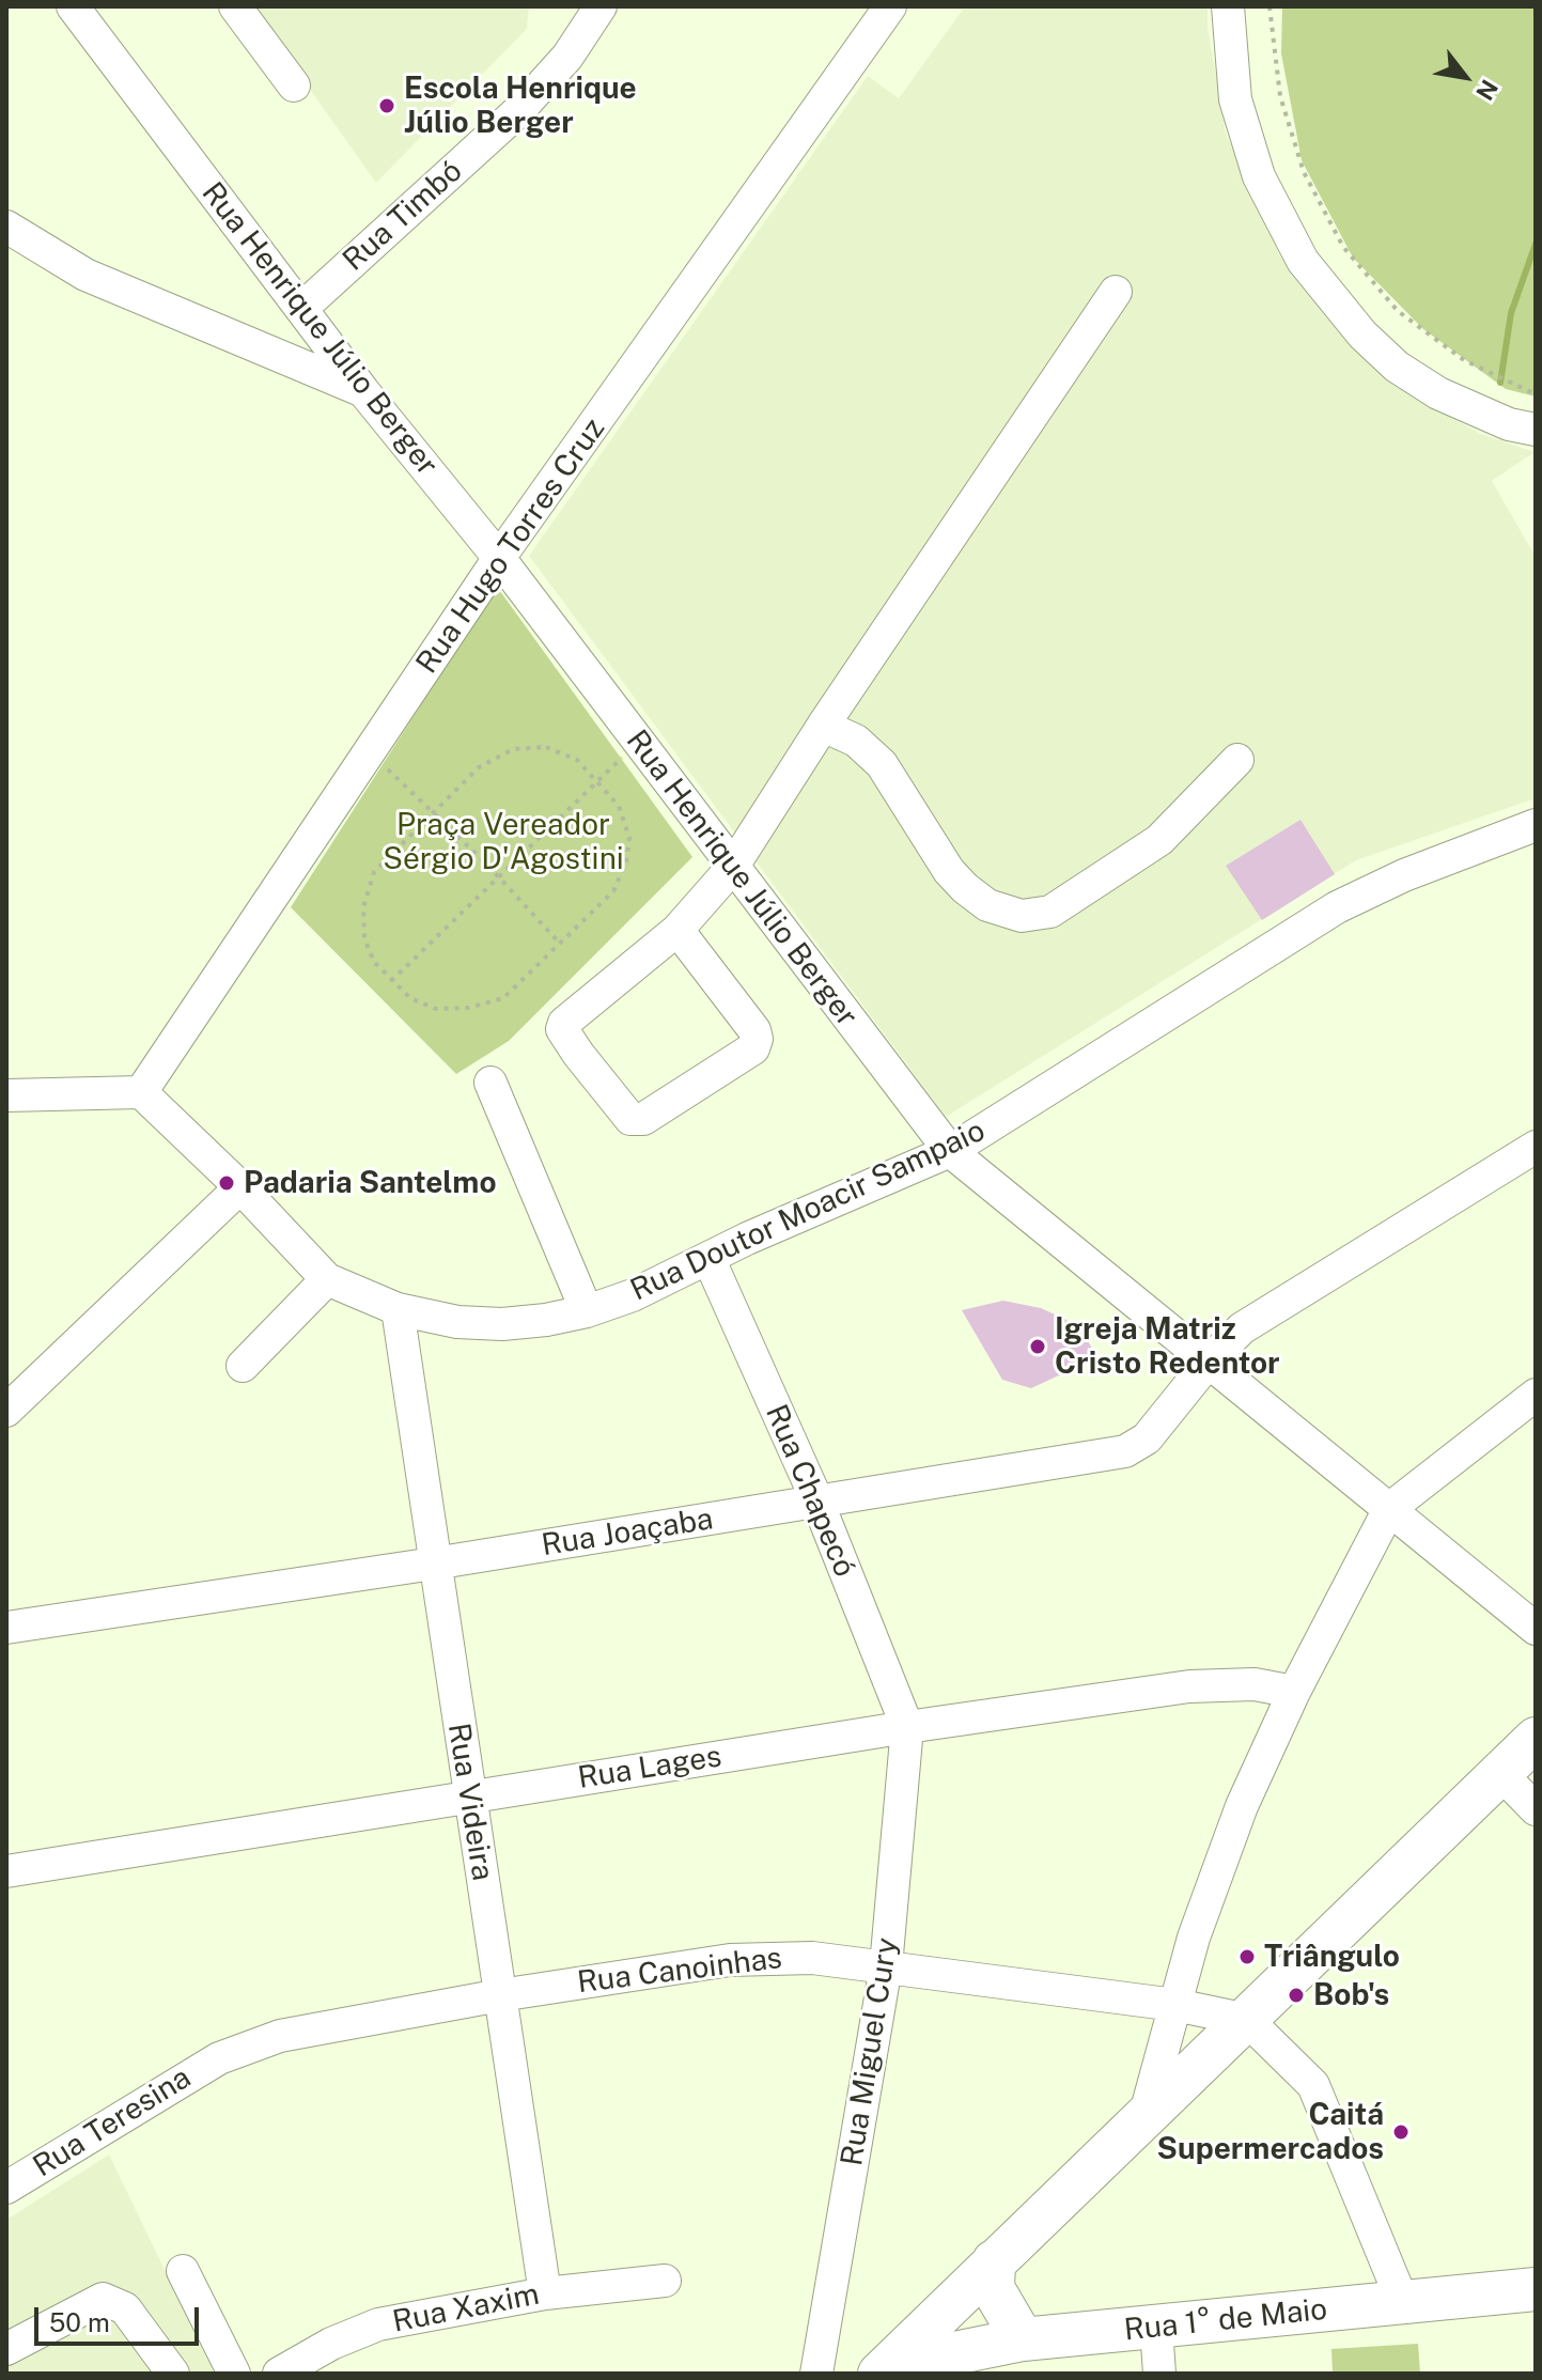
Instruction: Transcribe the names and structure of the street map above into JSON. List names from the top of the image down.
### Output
{
  "streets": {
    "main road": ["Rua 1° de Maio"],
    "street": [
      "Rua Timbó",
      "Rua Henrique Júlio Berger",
      "Rua Hugo Torres Cruz",
      "Rua Doutor Moacir Sampaio",
      "Rua Chapecó",
      "Rua Joaçaba",
      "Rua Lages",
      "Rua Videira",
      "Rua Canoinhas",
      "Rua Miguel Cury",
      "Rua Teresina",
      "Rua Xaxim"
    ]
  },
  "crossings": [
    ["Rua Timbó", "Rua Henrique Júlio Berger"],
    ["Rua Henrique Júlio Berger", "Rua Hugo Torres Cruz"],
    ["Rua Henrique Júlio Berger", "Rua Doutor Moacir Sampaio"],
    ["Rua Henrique Júlio Berger", "Rua Joaçaba"],
    ["Rua Hugo Torres Cruz", "Rua Doutor Moacir Sampaio"],
    ["Rua Doutor Moacir Sampaio", "Rua Chapecó"],
    ["Rua Doutor Moacir Sampaio", "Rua Videira"],
    ["Rua Chapecó", "Rua Joaçaba"],
    ["Rua Chapecó", "Rua Lages"],
    ["Rua Chapecó", "Rua Miguel Cury"],
    ["Rua Joaçaba", "Rua Videira"],
    ["Rua Lages", "Rua Videira"],
    ["Rua Lages", "Rua Miguel Cury"],
    ["Rua Videira", "Rua Canoinhas"],
    ["Rua Videira", "Rua Xaxim"],
    ["Rua Canoinhas", "Rua Miguel Cury"],
    ["Rua Canoinhas", "Rua Teresina"]
  ],
  "parks": ["Praça Vereador Sérgio D'Agostini"],
  "places": [
    "Escola Henrique Júlio Berger",
    "Padaria Santelmo",
    "Igreja Matriz Cristo Redentor",
    "Triângulo",
    "Bob's",
    "Caitá Supermercados"
  ],
  "scale_bar": "50 m",
  "north": "bottom right"
}
